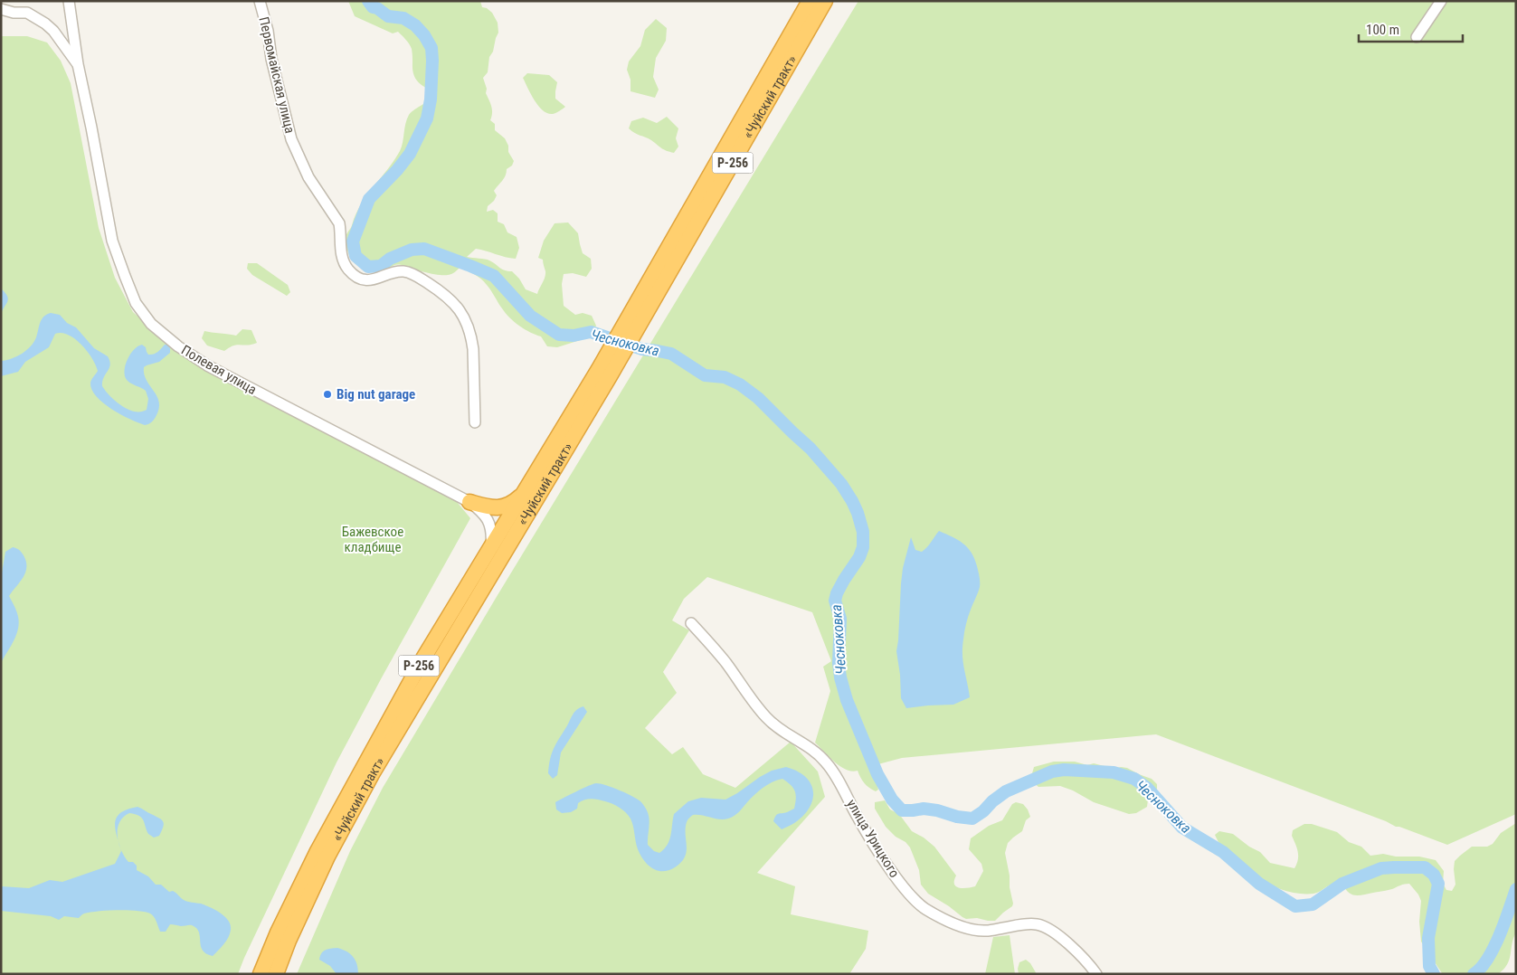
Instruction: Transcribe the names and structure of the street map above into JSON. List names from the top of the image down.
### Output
{
  "streets": {
    "highway": ["«Чуйский тракт»", "Р-256"],
    "street": ["Первомайская улица", "Полевая улица", "улица Урицкого"]
  },
  "crossings": [
    ["«Чуйский тракт»", "Полевая улица"]
  ],
  "water": ["Чесноковка"],
  "parks": ["Бажевское кладбище"],
  "places": ["Big nut garage"],
  "scale_bar": "100 m"
}
